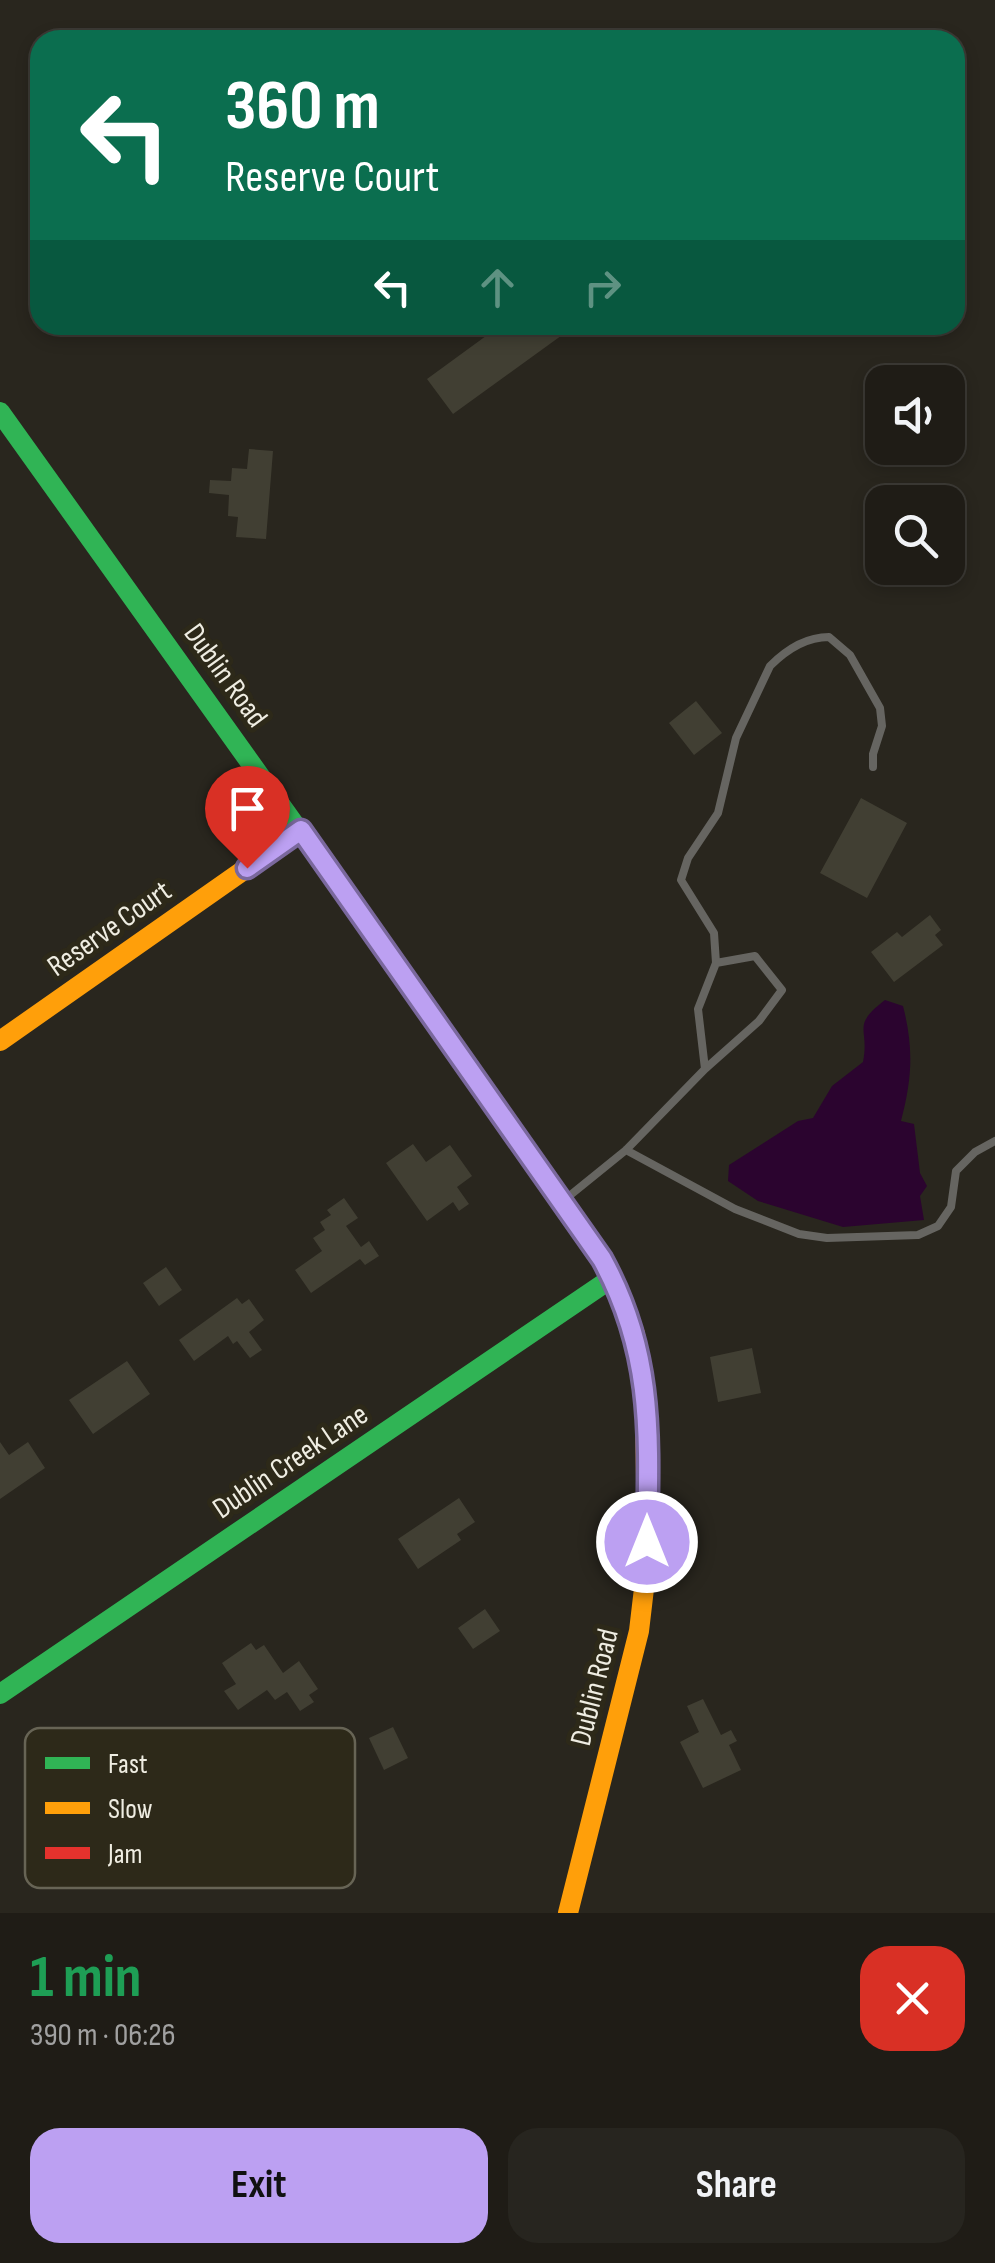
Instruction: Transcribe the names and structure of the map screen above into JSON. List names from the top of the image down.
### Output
{
  "streets": {
    "street": ["Dublin Road", "Reserve Court", "Dublin Creek Lane"]
  },
  "crossings": [
    ["Dublin Road", "Reserve Court"],
    ["Dublin Road", "Dublin Creek Lane"]
  ],
  "legend": ["Fast", "Slow", "Jam"],
  "page": {
    "turn": ["360 m", "Reserve Court"],
    "heading": ["1 min", "390 m · 06:26"],
    "buttons": ["Exit", "Share"]
  }
}
